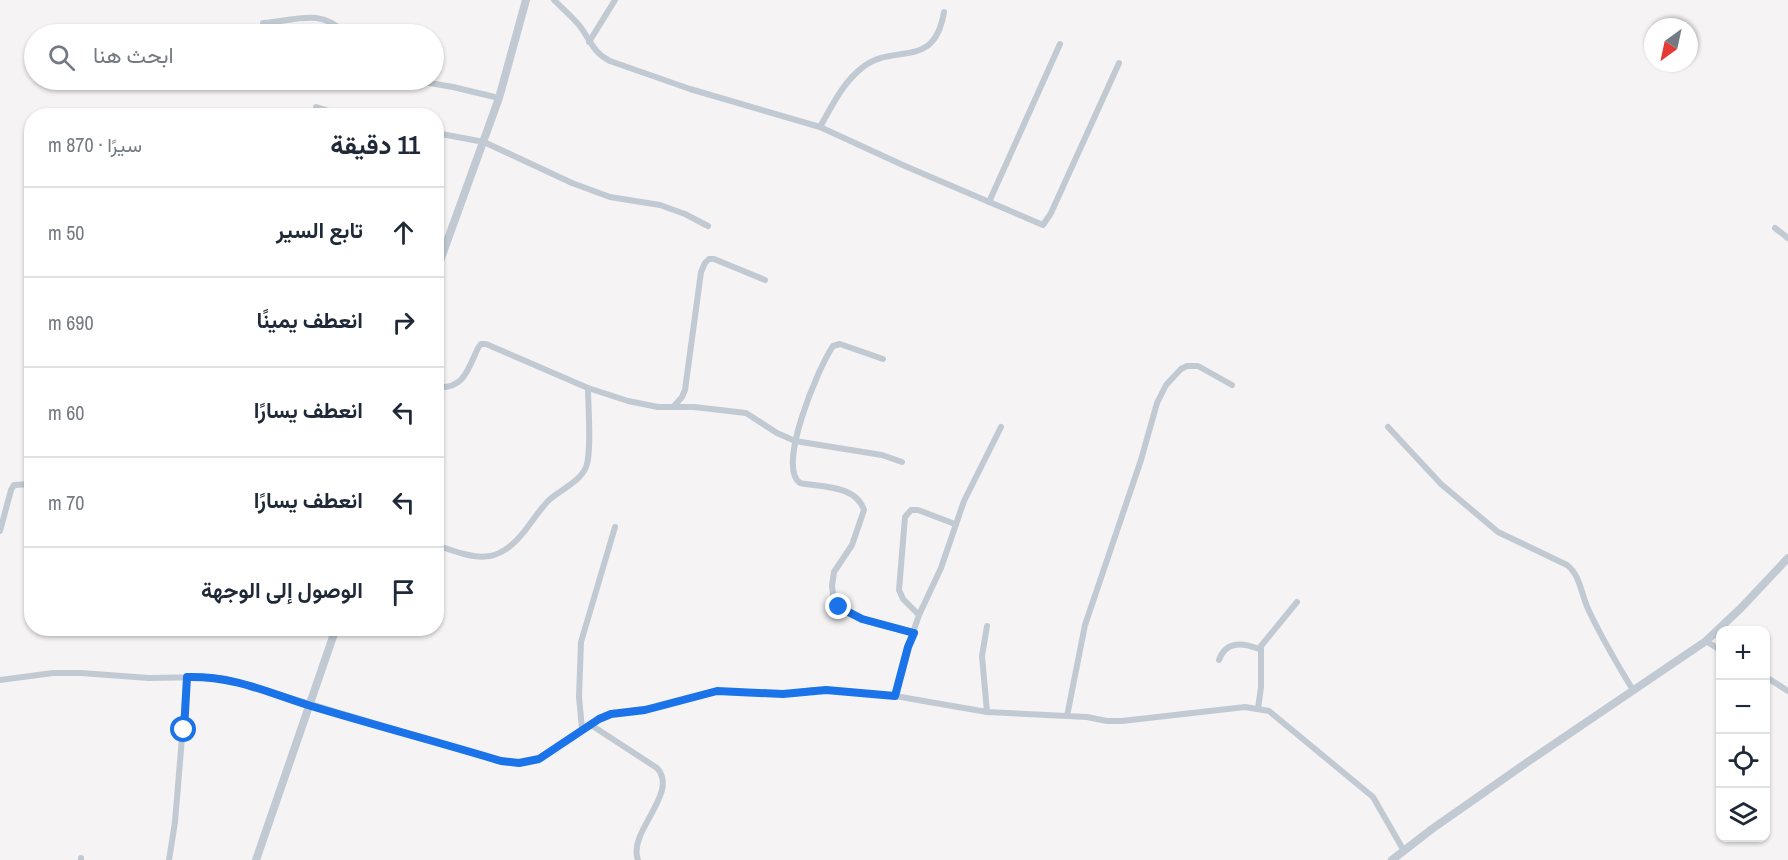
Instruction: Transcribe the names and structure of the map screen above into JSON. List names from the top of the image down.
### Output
{
  "north": "bottom left",
  "page": {
    "search": "ابحث هنا",
    "heading": ["11 دقيقة", "سيرًا · 870 m"],
    "list": [
      ["تابع السير", "50 m"],
      ["انعطف يمينًا", "690 m"],
      ["انعطف يسارًا", "60 m"],
      ["انعطف يسارًا", "70 m"],
      "الوصول إلى الوجهة"
    ],
    "map_buttons": ["+", "−"]
  }
}
